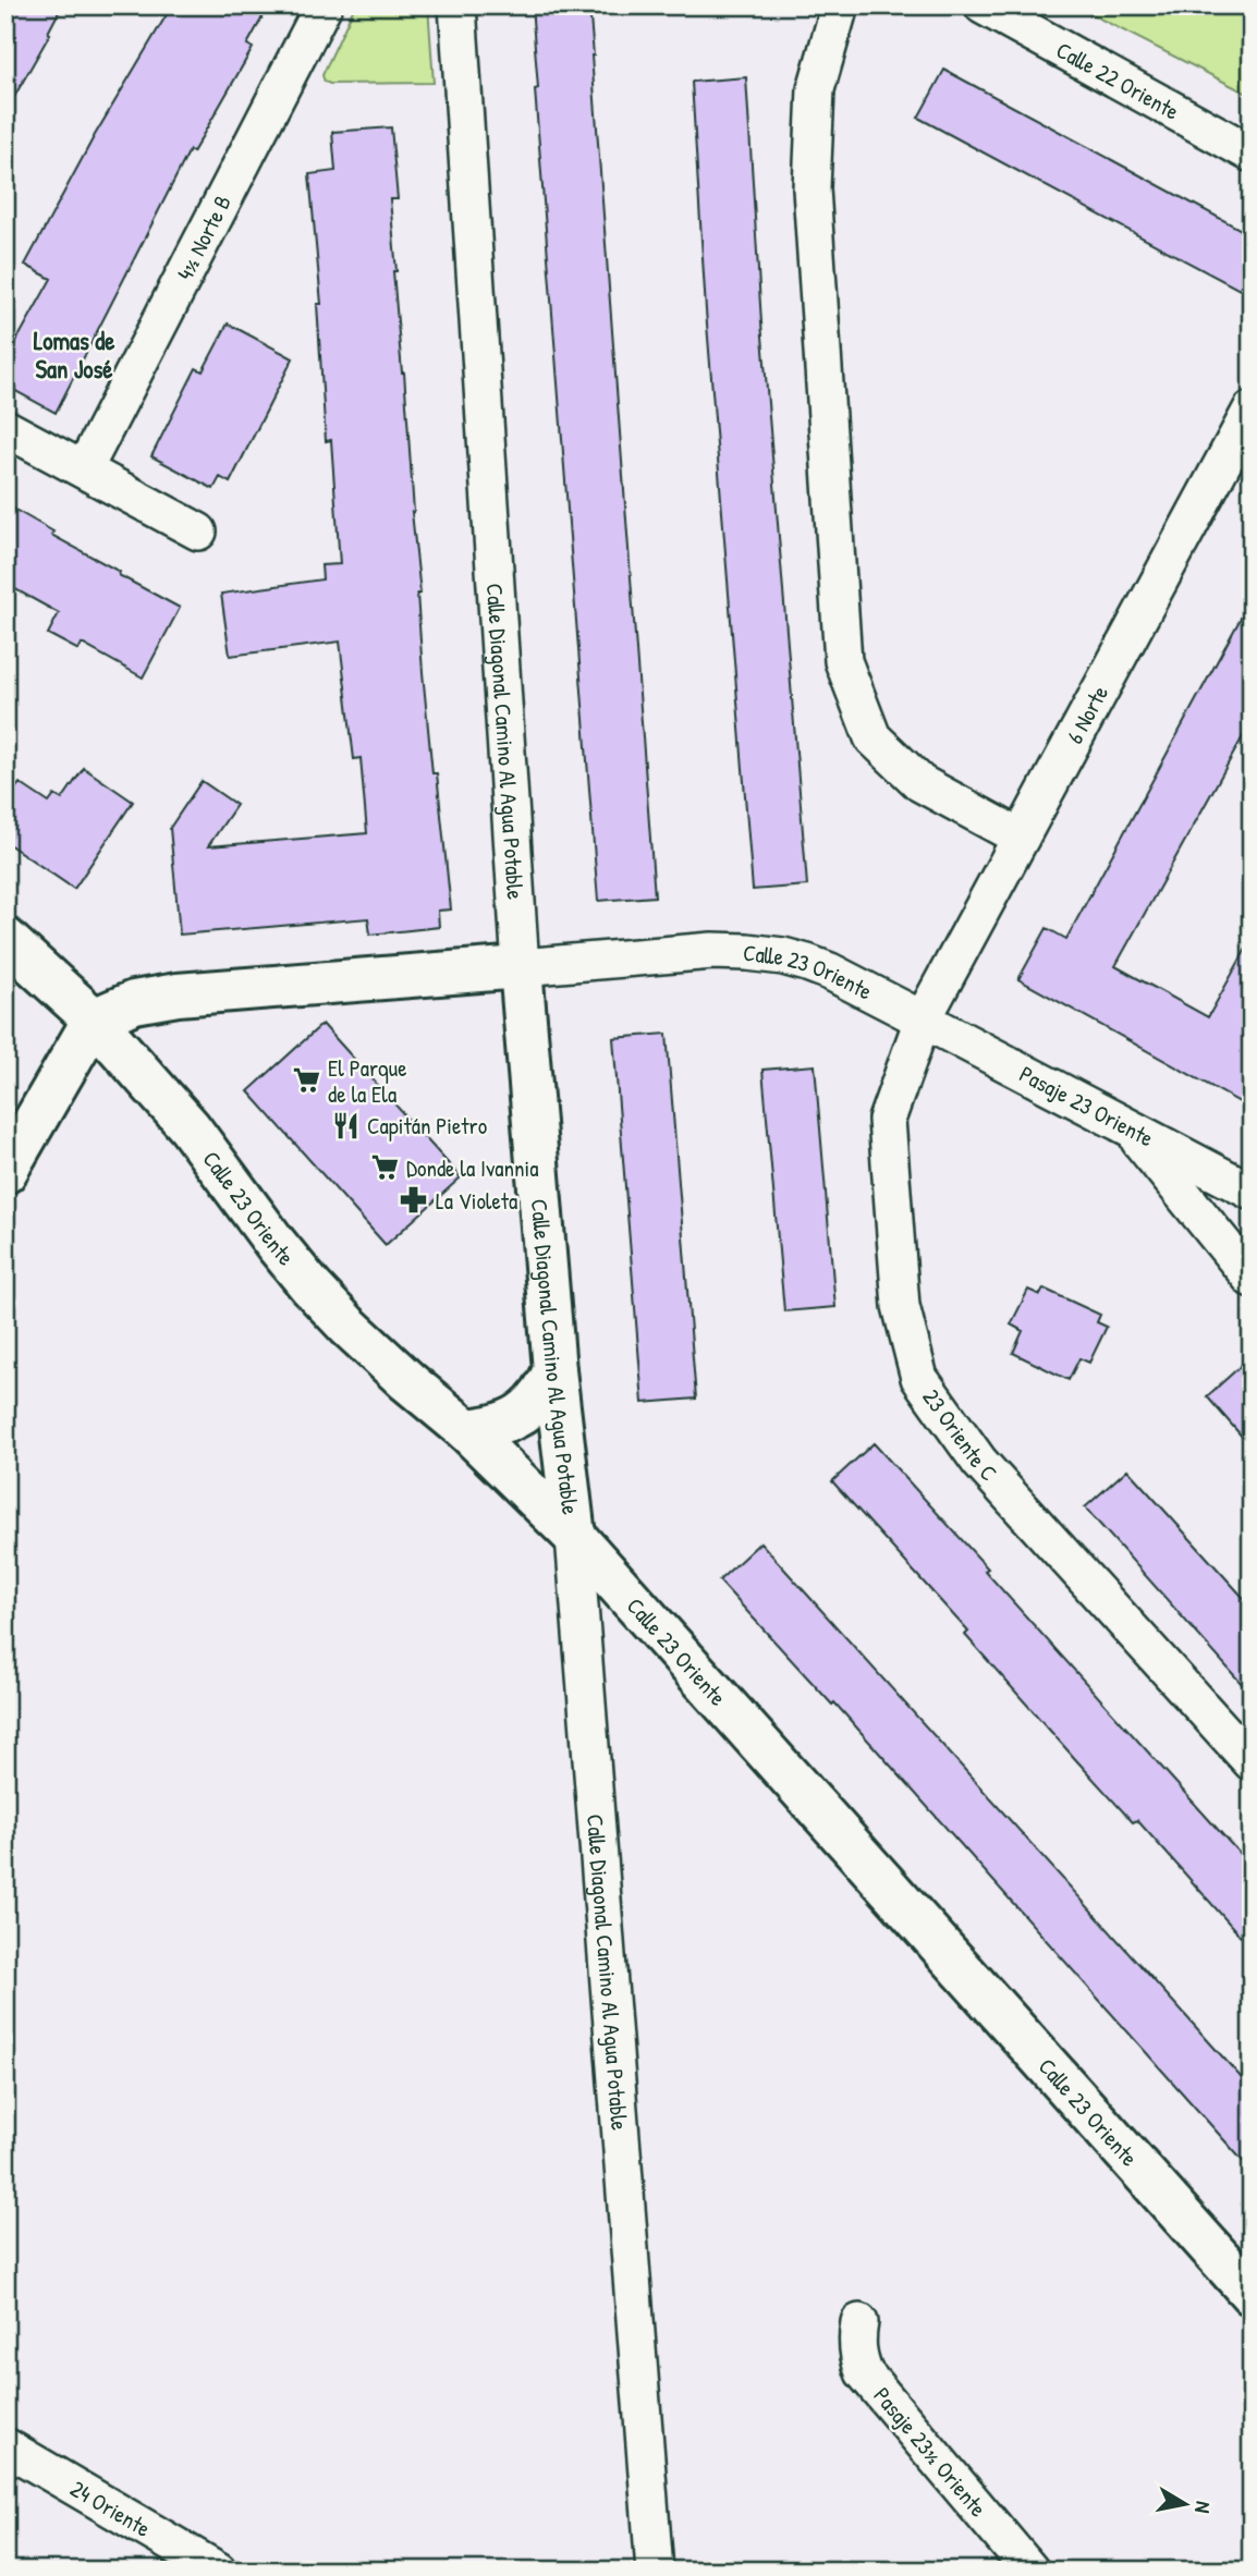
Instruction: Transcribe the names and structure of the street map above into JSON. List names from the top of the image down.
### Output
{
  "streets": {
    "street": [
      "Calle 22 Oriente",
      "4½ Norte B",
      "6 Norte",
      "Calle Diagonal Camino Al Agua Potable",
      "Calle 23 Oriente",
      "Pasaje 23 Oriente",
      "23 Oriente C",
      "Pasaje 23½ Oriente",
      "24 Oriente"
    ]
  },
  "crossings": [
    ["6 Norte", "Calle 23 Oriente"],
    ["6 Norte", "Pasaje 23 Oriente"],
    ["6 Norte", "23 Oriente C"],
    ["Calle Diagonal Camino Al Agua Potable", "Calle 23 Oriente"],
    ["Calle 23 Oriente", "Pasaje 23 Oriente"],
    ["Calle 23 Oriente", "23 Oriente C"],
    ["Pasaje 23 Oriente", "23 Oriente C"]
  ],
  "districts": ["Lomas de San José"],
  "places": {
    "supermarket": ["El Parque de la Ela", "Donde la Ivannia"],
    "restaurant": ["Capitán Pietro"],
    "pharmacy": ["La Violeta"]
  },
  "north": "right"
}
